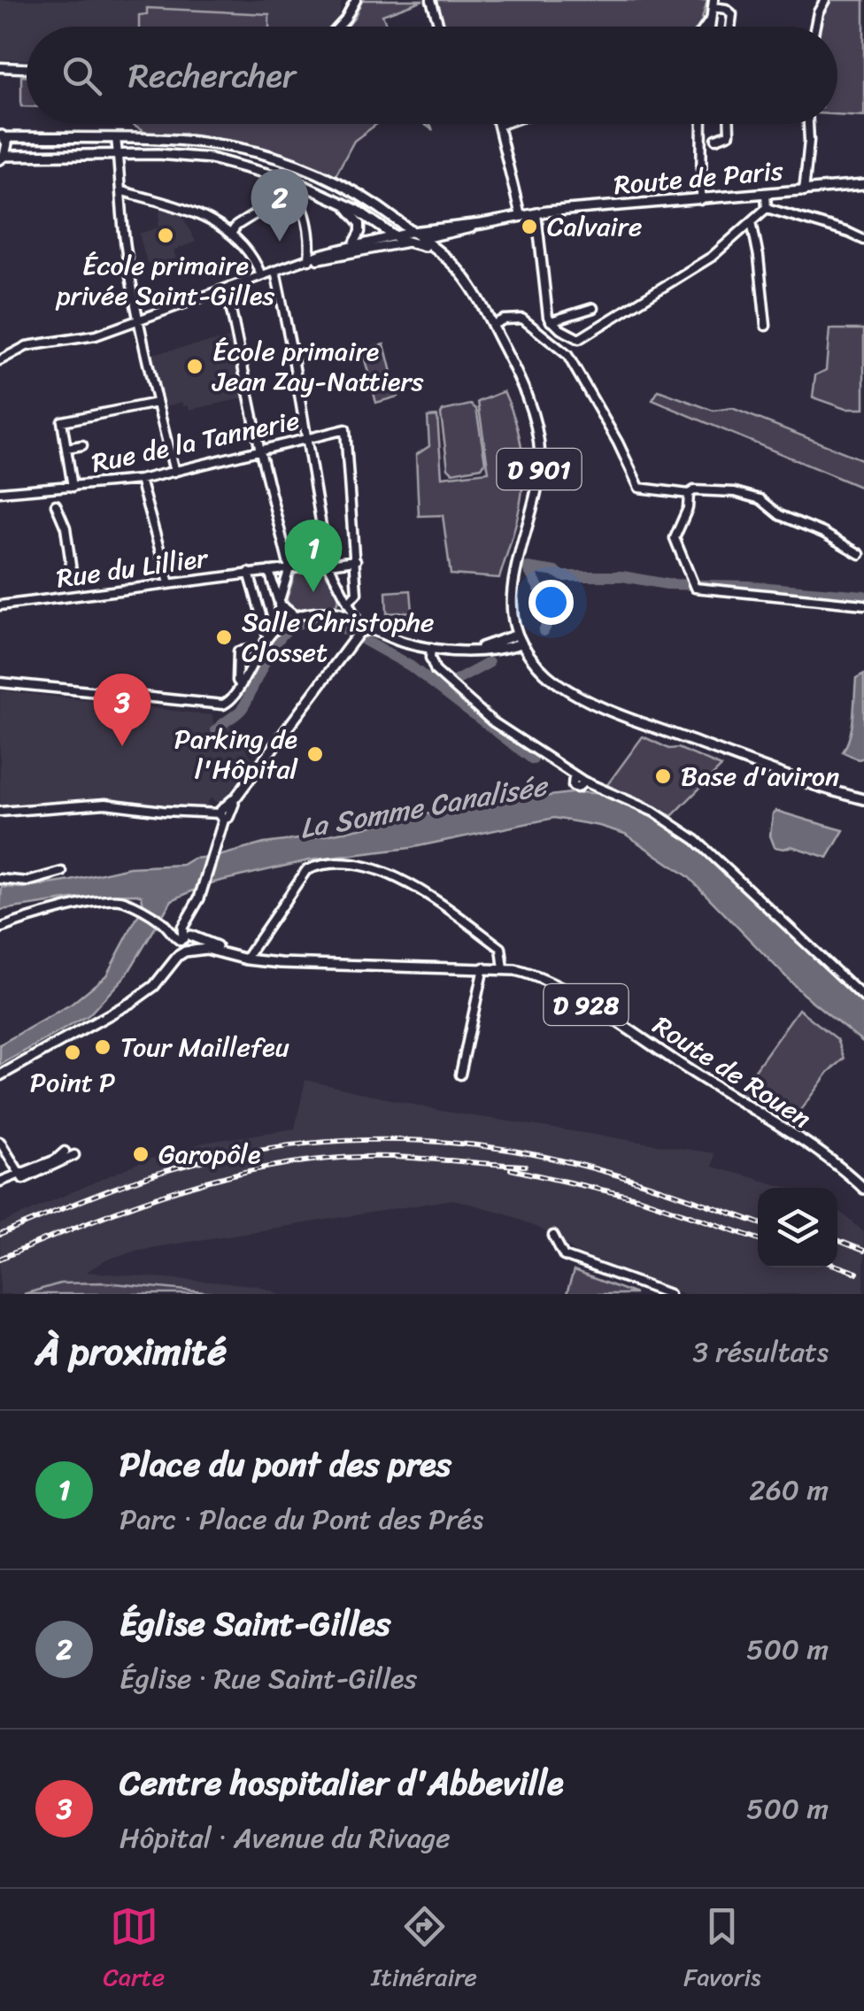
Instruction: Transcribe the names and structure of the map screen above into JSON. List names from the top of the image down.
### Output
{
  "streets": {
    "main road": [
      "Route de Paris",
      "D 901",
      "D 928",
      "Route de Rouen"
    ],
    "street": ["Rue de la Tannerie", "Rue du Lillier"]
  },
  "water": ["La Somme Canalisée"],
  "places": [
    "Calvaire",
    "École primaire privée Saint-Gilles",
    "École primaire Jean Zay-Nattiers",
    "Salle Christophe Closset",
    "Parking de l'Hôpital",
    "Base d'aviron",
    "Tour Maillefeu",
    "Point P",
    "Garopôle"
  ],
  "page": {
    "search": "Rechercher",
    "pins": ["2", "1", "3"],
    "heading": ["À proximité", "3 résultats"],
    "list": [
      {
        "mark": "1",
        "name": "Place du pont des pres",
        "note": "Parc · Place du Pont des Prés",
        "value": "260 m"
      },
      {
        "mark": "2",
        "name": "Église Saint-Gilles",
        "note": "Église · Rue Saint-Gilles",
        "value": "500 m"
      },
      {
        "mark": "3",
        "name": "Centre hospitalier d'Abbeville",
        "note": "Hôpital · Avenue du Rivage",
        "value": "500 m"
      }
    ],
    "nav": ["Carte", "Itinéraire", "Favoris"]
  }
}
